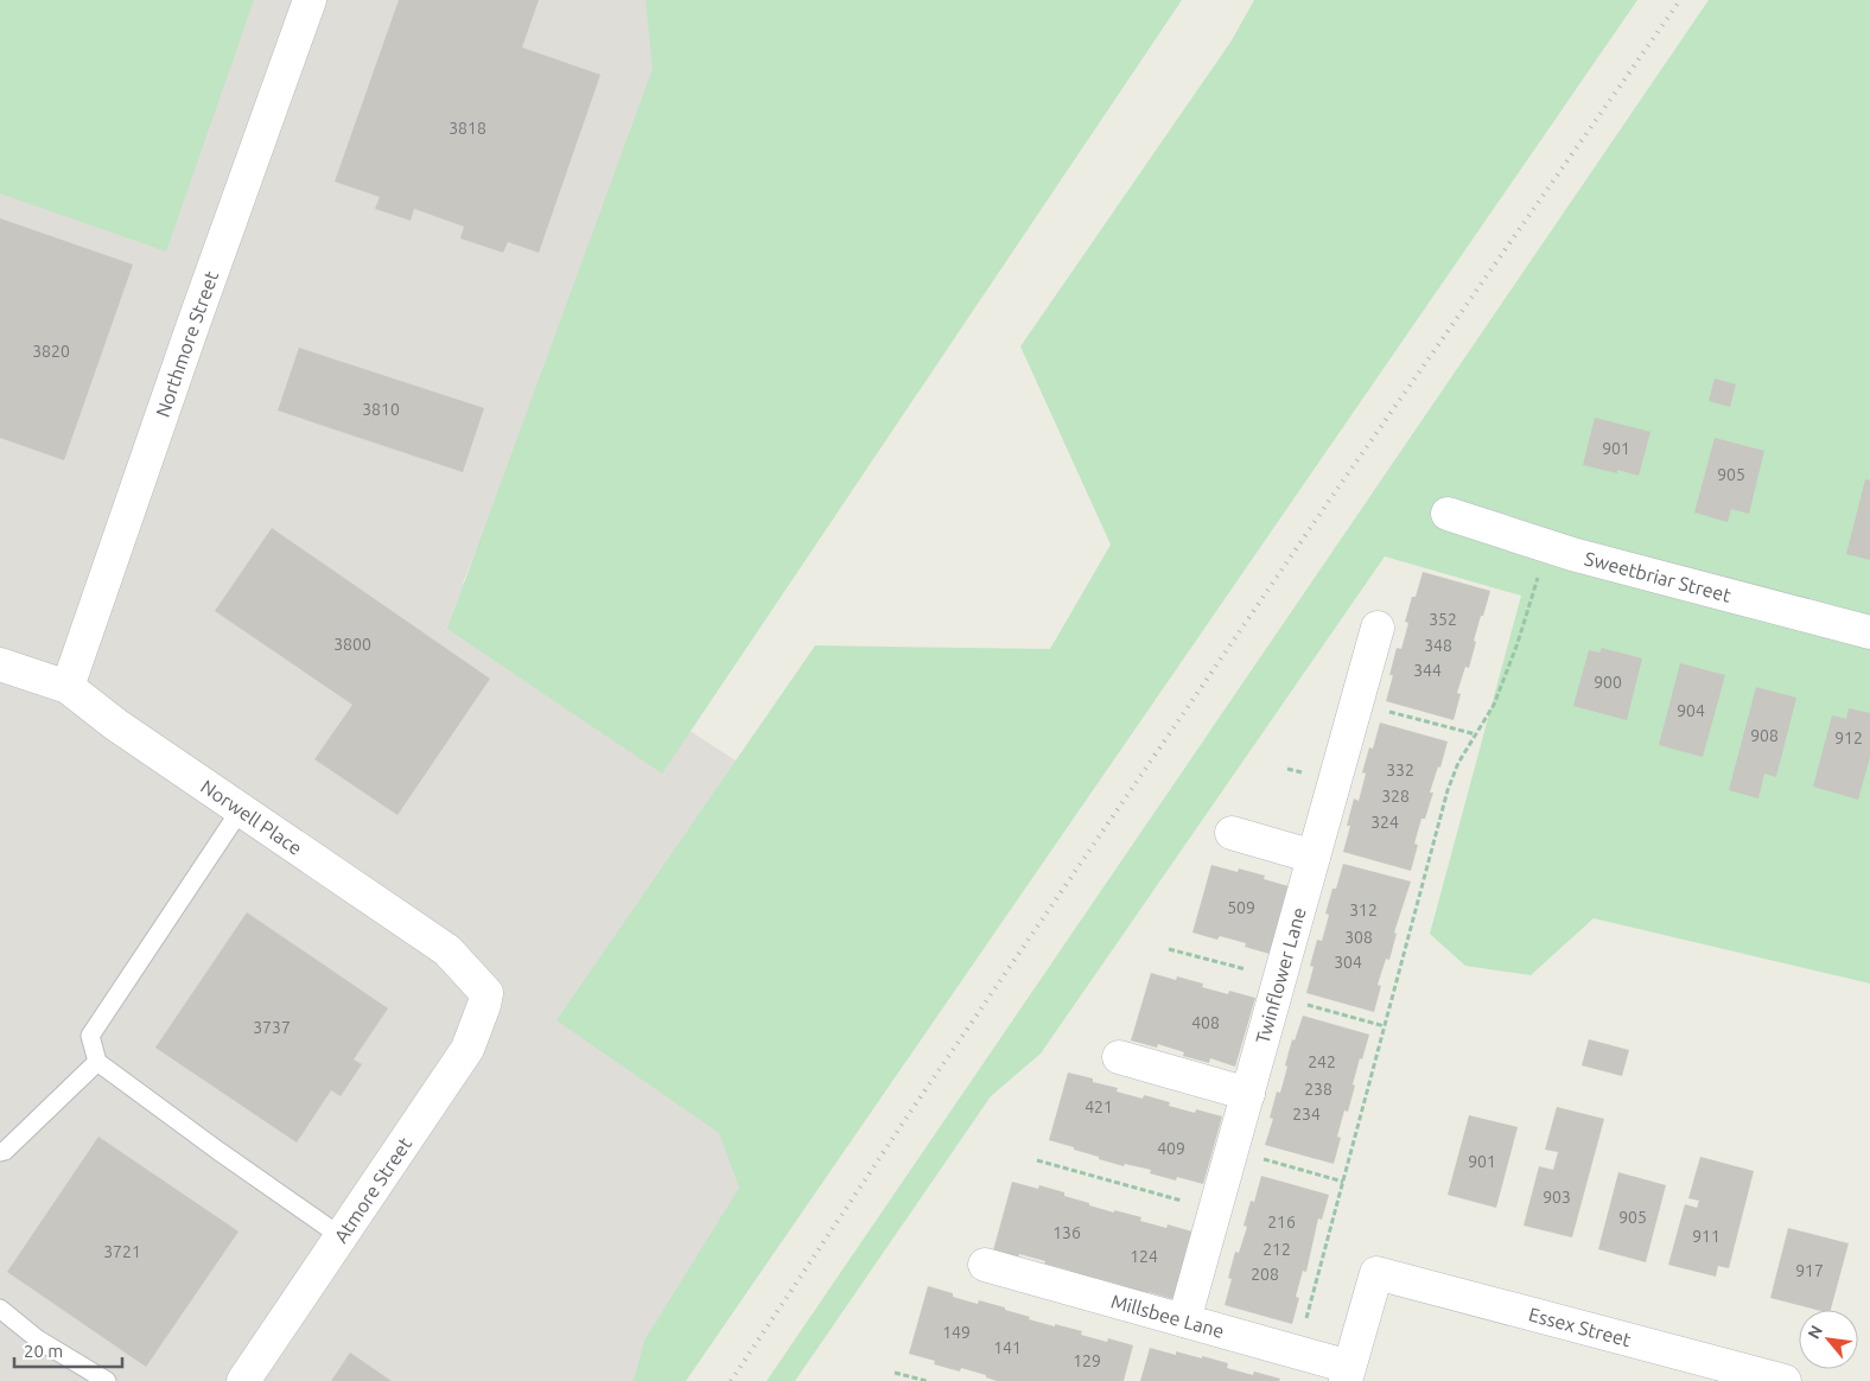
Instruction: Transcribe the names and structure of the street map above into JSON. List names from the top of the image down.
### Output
{
  "streets": {
    "street": [
      "Northmore Street",
      "Sweetbriar Street",
      "Norwell Place",
      "Twinflower Lane",
      "Atmore Street",
      "Millsbee Lane",
      "Essex Street"
    ]
  },
  "crossings": [
    ["Northmore Street", "Norwell Place"],
    ["Norwell Place", "Atmore Street"],
    ["Twinflower Lane", "Millsbee Lane"],
    ["Millsbee Lane", "Essex Street"]
  ],
  "house_numbers": [
    "3818",
    "3820",
    "3810",
    "901",
    "905",
    "352",
    "3800",
    "348",
    "344",
    "900",
    "904",
    "908",
    "912",
    "332",
    "328",
    "324",
    "509",
    "312",
    "308",
    "304",
    "408",
    "3737",
    "242",
    "238",
    "421",
    "234",
    "409",
    "901",
    "903",
    "905",
    "216",
    "136",
    "911",
    "212",
    "3721",
    "124",
    "917",
    "208",
    "149",
    "141",
    "129"
  ],
  "scale_bar": "20 m",
  "north": "top left"
}
